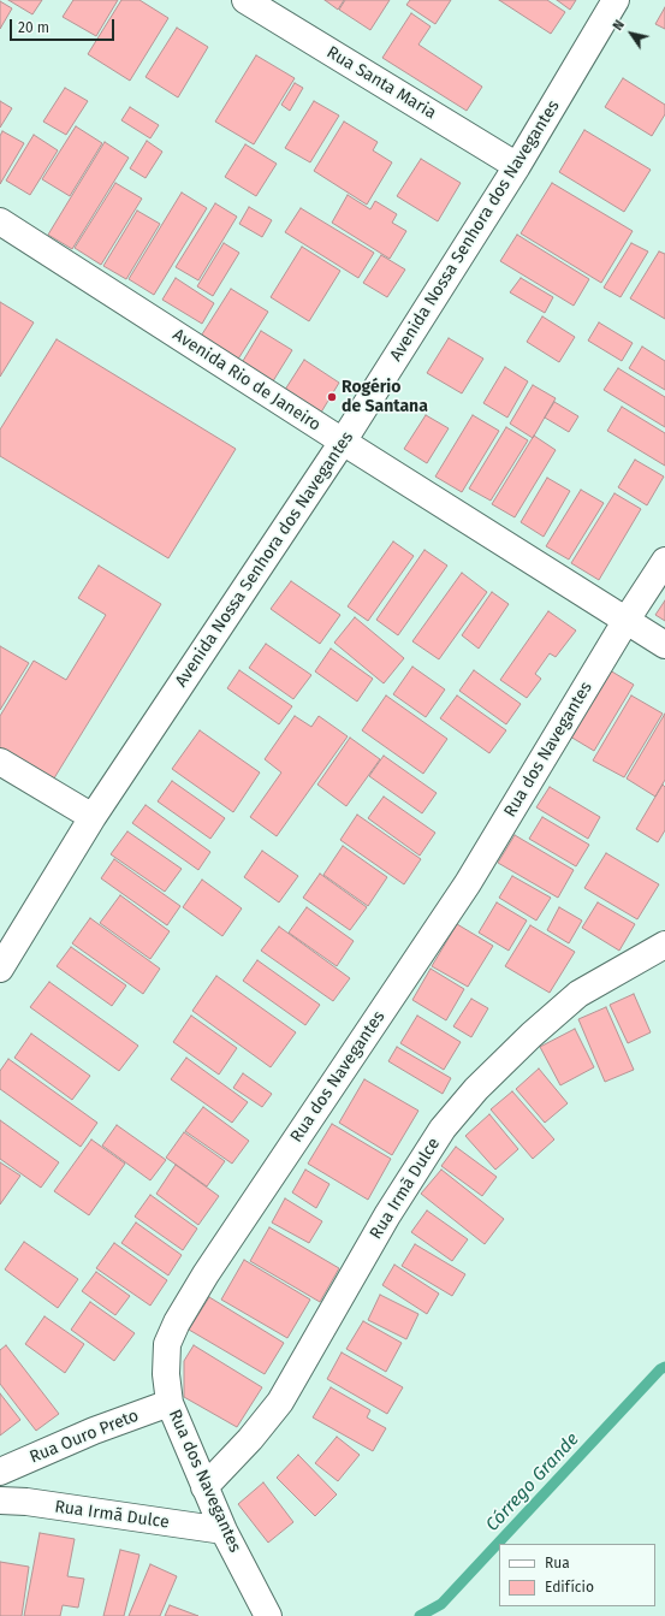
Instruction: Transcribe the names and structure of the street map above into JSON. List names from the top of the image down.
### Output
{
  "streets": {
    "street": [
      "Rua Santa Maria",
      "Avenida Nossa Senhora dos Navegantes",
      "Avenida Rio de Janeiro",
      "Rua dos Navegantes",
      "Rua Irmã Dulce",
      "Rua Ouro Preto"
    ]
  },
  "crossings": [
    ["Rua Santa Maria", "Avenida Nossa Senhora dos Navegantes"],
    ["Avenida Nossa Senhora dos Navegantes", "Avenida Rio de Janeiro"],
    ["Avenida Rio de Janeiro", "Rua dos Navegantes"],
    ["Rua dos Navegantes", "Rua Irmã Dulce"],
    ["Rua dos Navegantes", "Rua Ouro Preto"]
  ],
  "water": ["Córrego Grande"],
  "places": ["Rogério de Santana"],
  "legend": ["Rua", "Edifício"],
  "scale_bar": "20 m",
  "north": "top left"
}
